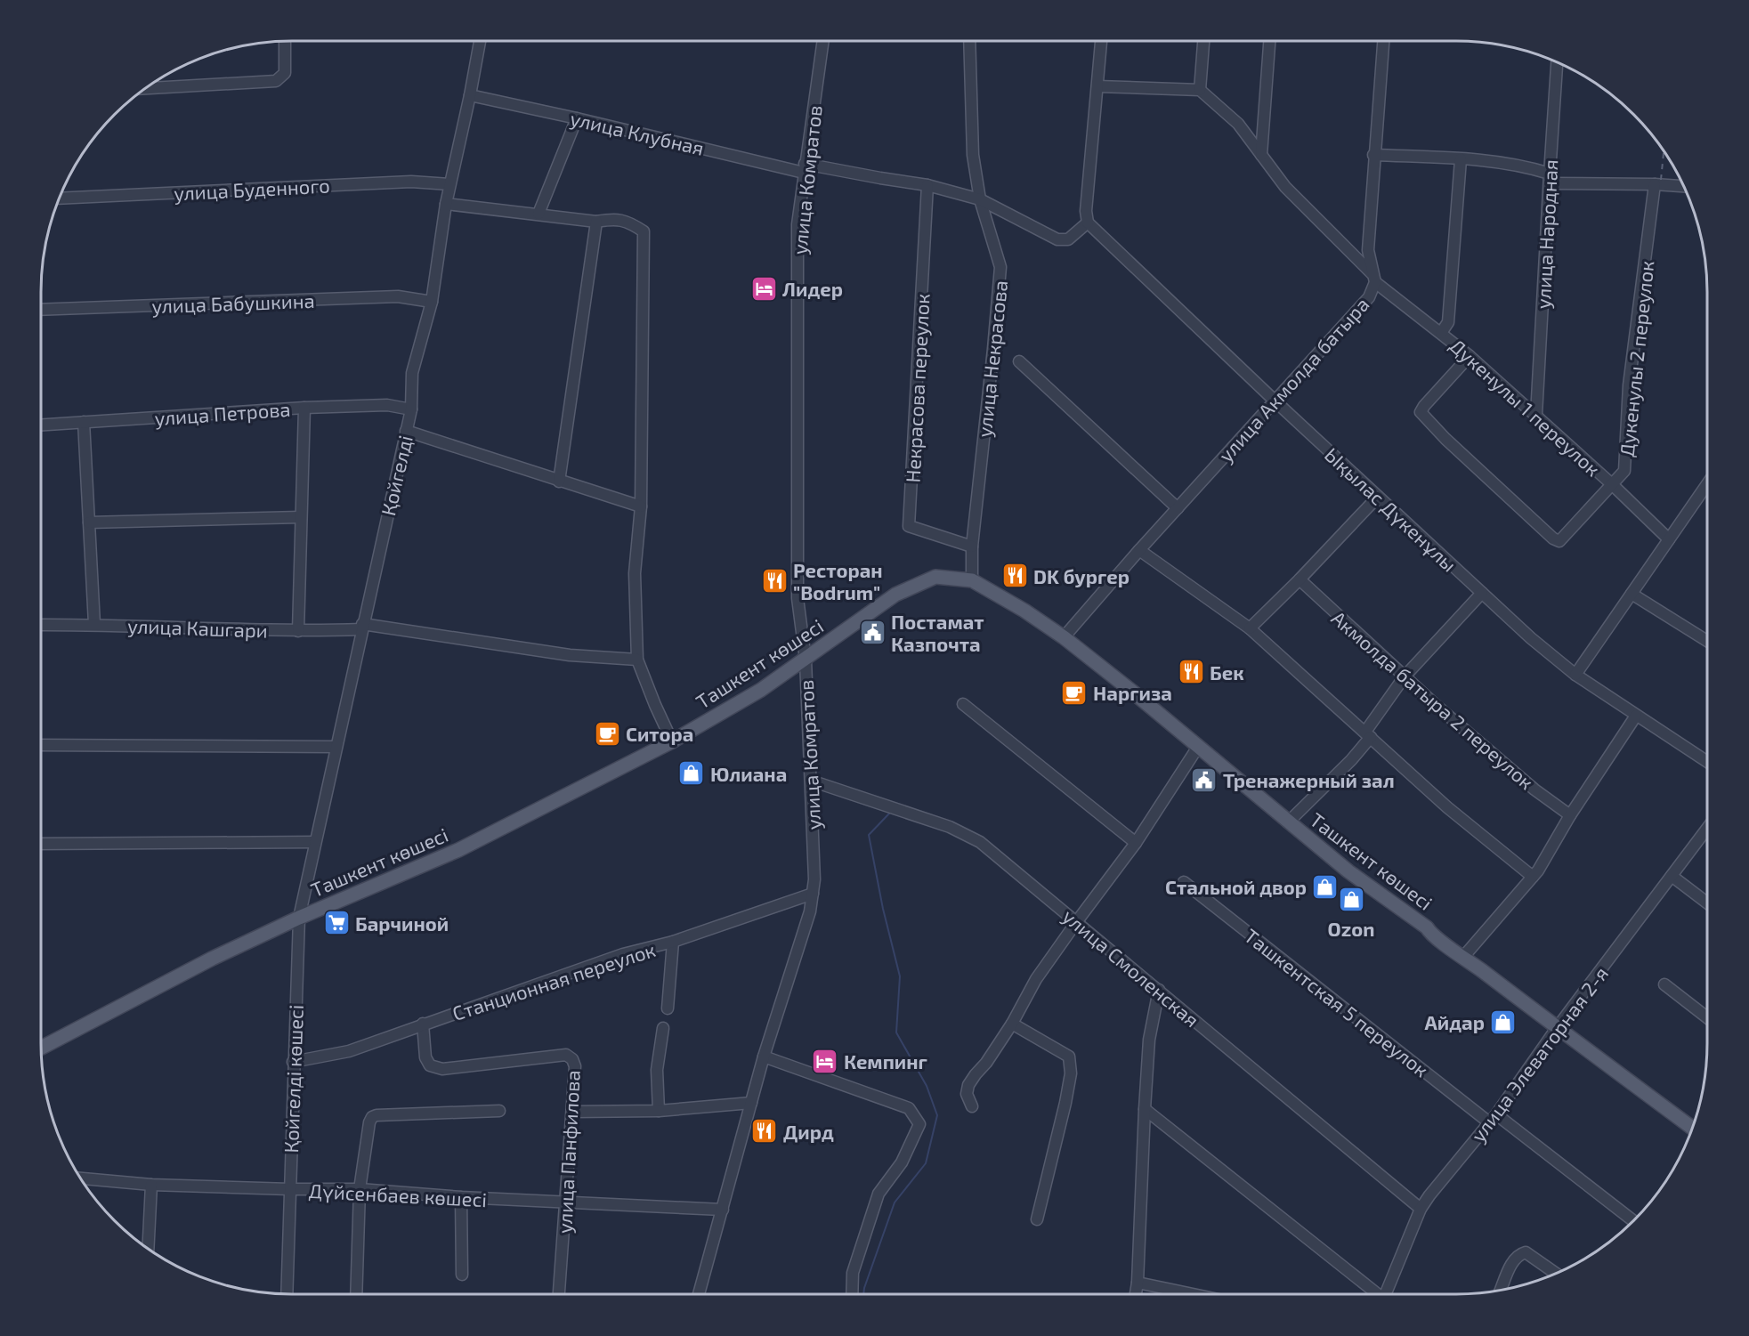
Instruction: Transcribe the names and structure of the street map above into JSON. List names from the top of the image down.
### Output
{
  "streets": {
    "main road": ["Ташкент көшесі"],
    "street": [
      "улица Клубная",
      "улица Комратов",
      "улица Буденного",
      "улица Народная",
      "улица Бабушкина",
      "улица Некрасова",
      "Дукенулы 2 переулок",
      "улица Акмолда батыра",
      "Некрасова переулок",
      "Дукенулы 1 переулок",
      "улица Петрова",
      "Қойгелді",
      "Ықылас Дүкенұлы",
      "улица Кашгари",
      "Акмолда батыра 2 переулок",
      "улица Смоленская",
      "Станционная переулок",
      "Ташкентская 5 переулок",
      "улица Элеваторная 2-я",
      "Қойгелді көшесі",
      "улица Панфилова",
      "Дүйсенбаев көшесі"
    ]
  },
  "crossings": [
    ["улица Клубная", "улица Комратов"],
    ["улица Клубная", "улица Некрасова"],
    ["улица Клубная", "Некрасова переулок"],
    ["улица Клубная", "Қойгелді"],
    ["улица Клубная", "Ықылас Дүкенұлы"],
    ["улица Комратов", "Ташкент көшесі"],
    ["улица Комратов", "улица Смоленская"],
    ["улица Комратов", "Станционная переулок"],
    ["улица Комратов", "Дүйсенбаев көшесі"],
    ["улица Буденного", "Қойгелді"],
    ["улица Народная", "Дукенулы 1 переулок"],
    ["улица Бабушкина", "Қойгелді"],
    ["улица Некрасова", "Некрасова переулок"],
    ["улица Некрасова", "Ташкент көшесі"],
    ["Дукенулы 2 переулок", "Дукенулы 1 переулок"],
    ["улица Акмолда батыра", "Дукенулы 1 переулок"],
    ["улица Акмолда батыра", "Ықылас Дүкенұлы"],
    ["улица Акмолда батыра", "Ташкент көшесі"],
    ["улица Петрова", "Қойгелді"],
    ["Қойгелді", "улица Кашгари"],
    ["Қойгелді", "Ташкент көшесі"],
    ["Қойгелді", "Қойгелді көшесі"],
    ["Ташкент көшесі", "улица Элеваторная 2-я"],
    ["Ташкент көшесі", "Қойгелді көшесі"],
    ["улица Смоленская", "улица Элеваторная 2-я"],
    ["Станционная переулок", "Қойгелді көшесі"],
    ["Станционная переулок", "улица Панфилова"],
    ["Ташкентская 5 переулок", "улица Элеваторная 2-я"],
    ["Қойгелді көшесі", "Дүйсенбаев көшесі"],
    ["улица Панфилова", "Дүйсенбаев көшесі"]
  ],
  "places": {
    "hotel": ["Лидер", "Кемпинг"],
    "restaurant": [
      "DK бургер",
      "Ресторан \"Bodrum\"",
      "Бек",
      "Дирд"
    ],
    "public building": ["Постамат Казпочта", "Тренажерный зал"],
    "cafe": ["Наргиза", "Ситора"],
    "shop": [
      "Юлиана",
      "Стальной двор",
      "Ozon",
      "Айдар"
    ],
    "supermarket": ["Барчиной"]
  }
}
